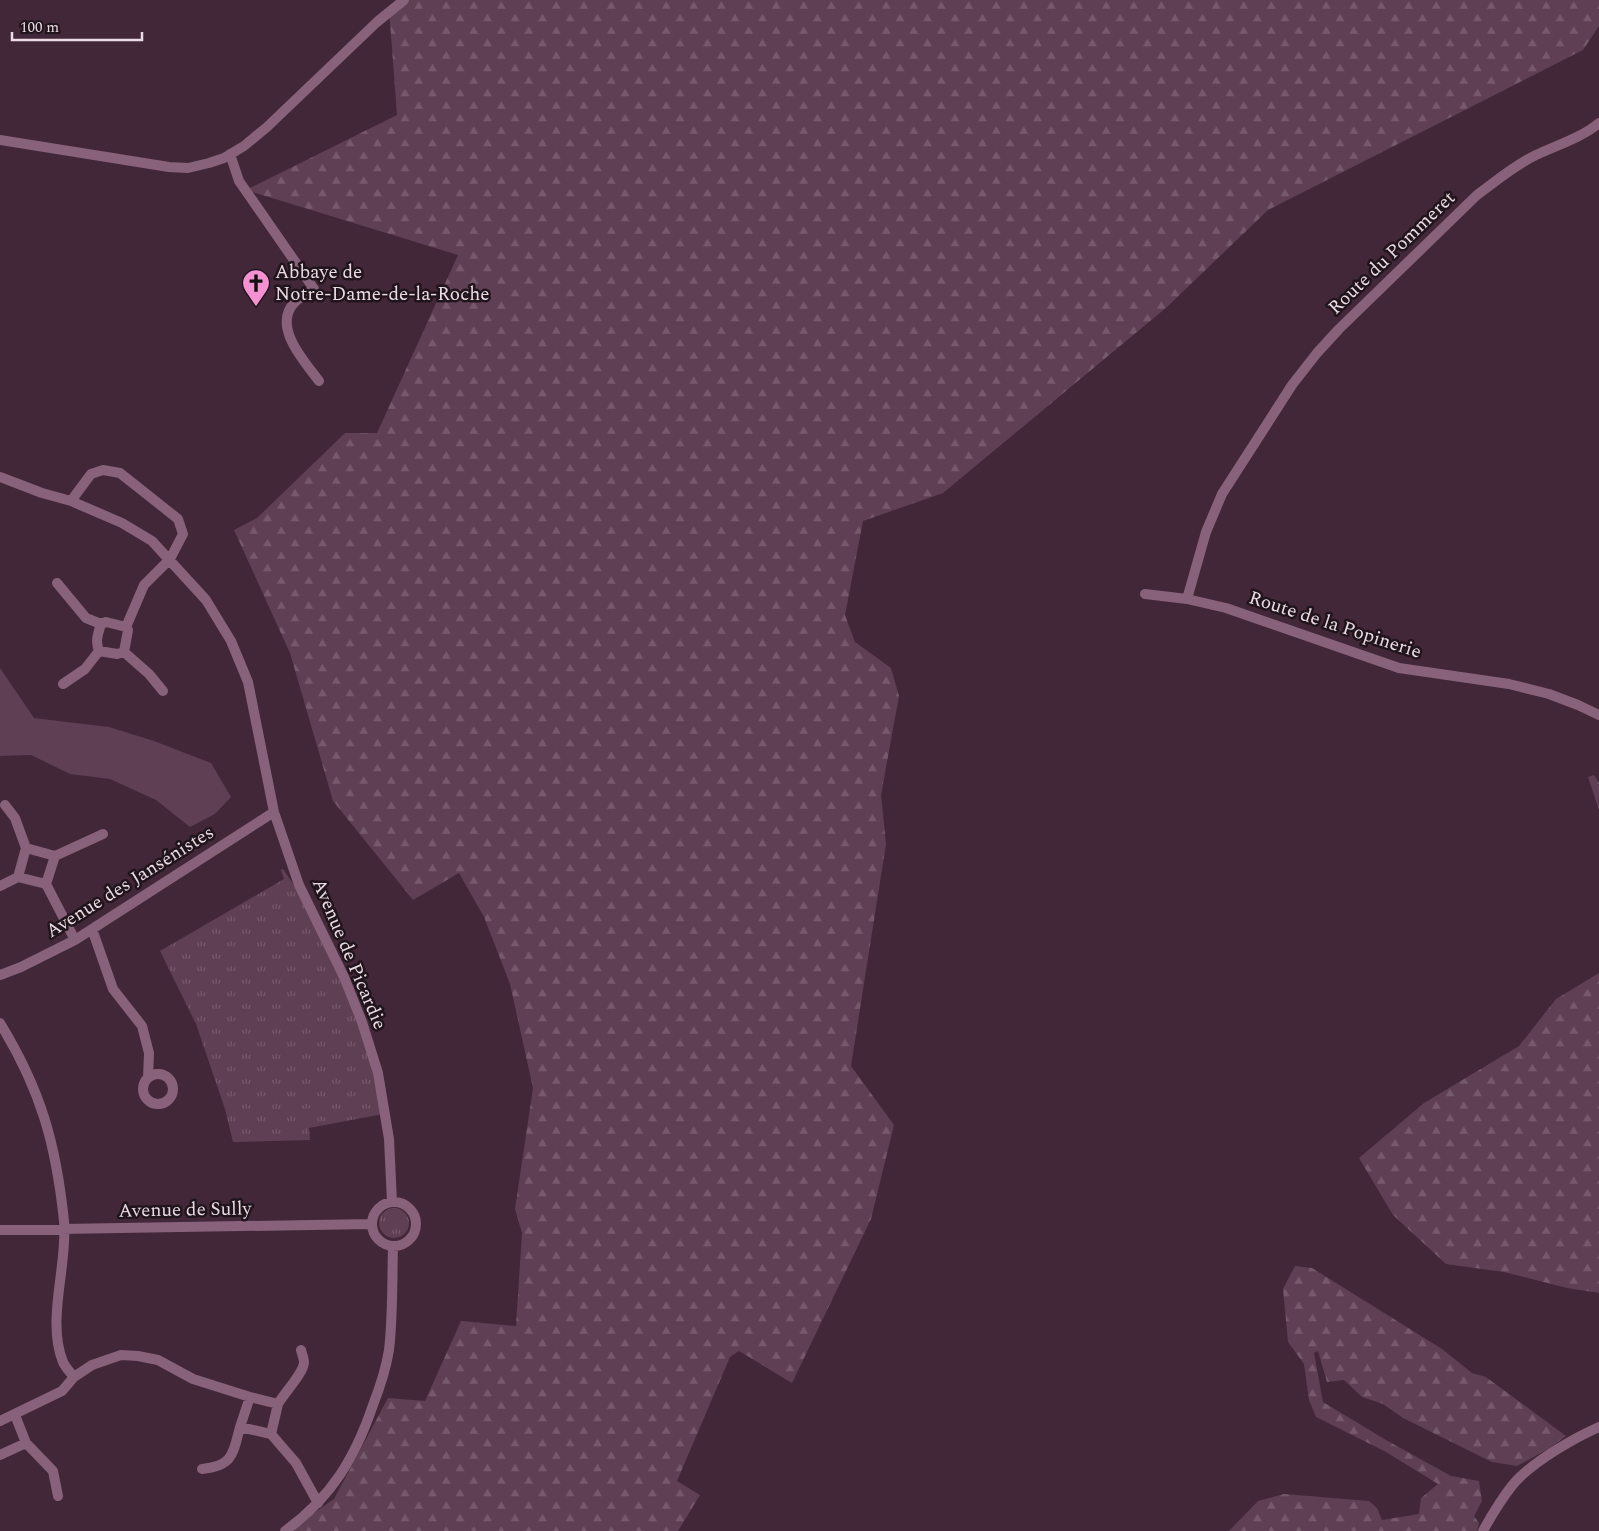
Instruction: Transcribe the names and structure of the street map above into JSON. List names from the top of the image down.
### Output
{
  "streets": {
    "street": [
      "Route du Pommeret",
      "Route de la Popinerie",
      "Avenue des Jansénistes",
      "Avenue de Picardie",
      "Avenue de Sully"
    ]
  },
  "crossings": [
    ["Route du Pommeret", "Route de la Popinerie"],
    ["Avenue des Jansénistes", "Avenue de Picardie"],
    ["Avenue de Picardie", "Avenue de Sully"]
  ],
  "places": {
    "church": ["Abbaye de Notre-Dame-de-la-Roche"]
  },
  "scale_bar": "100 m"
}
